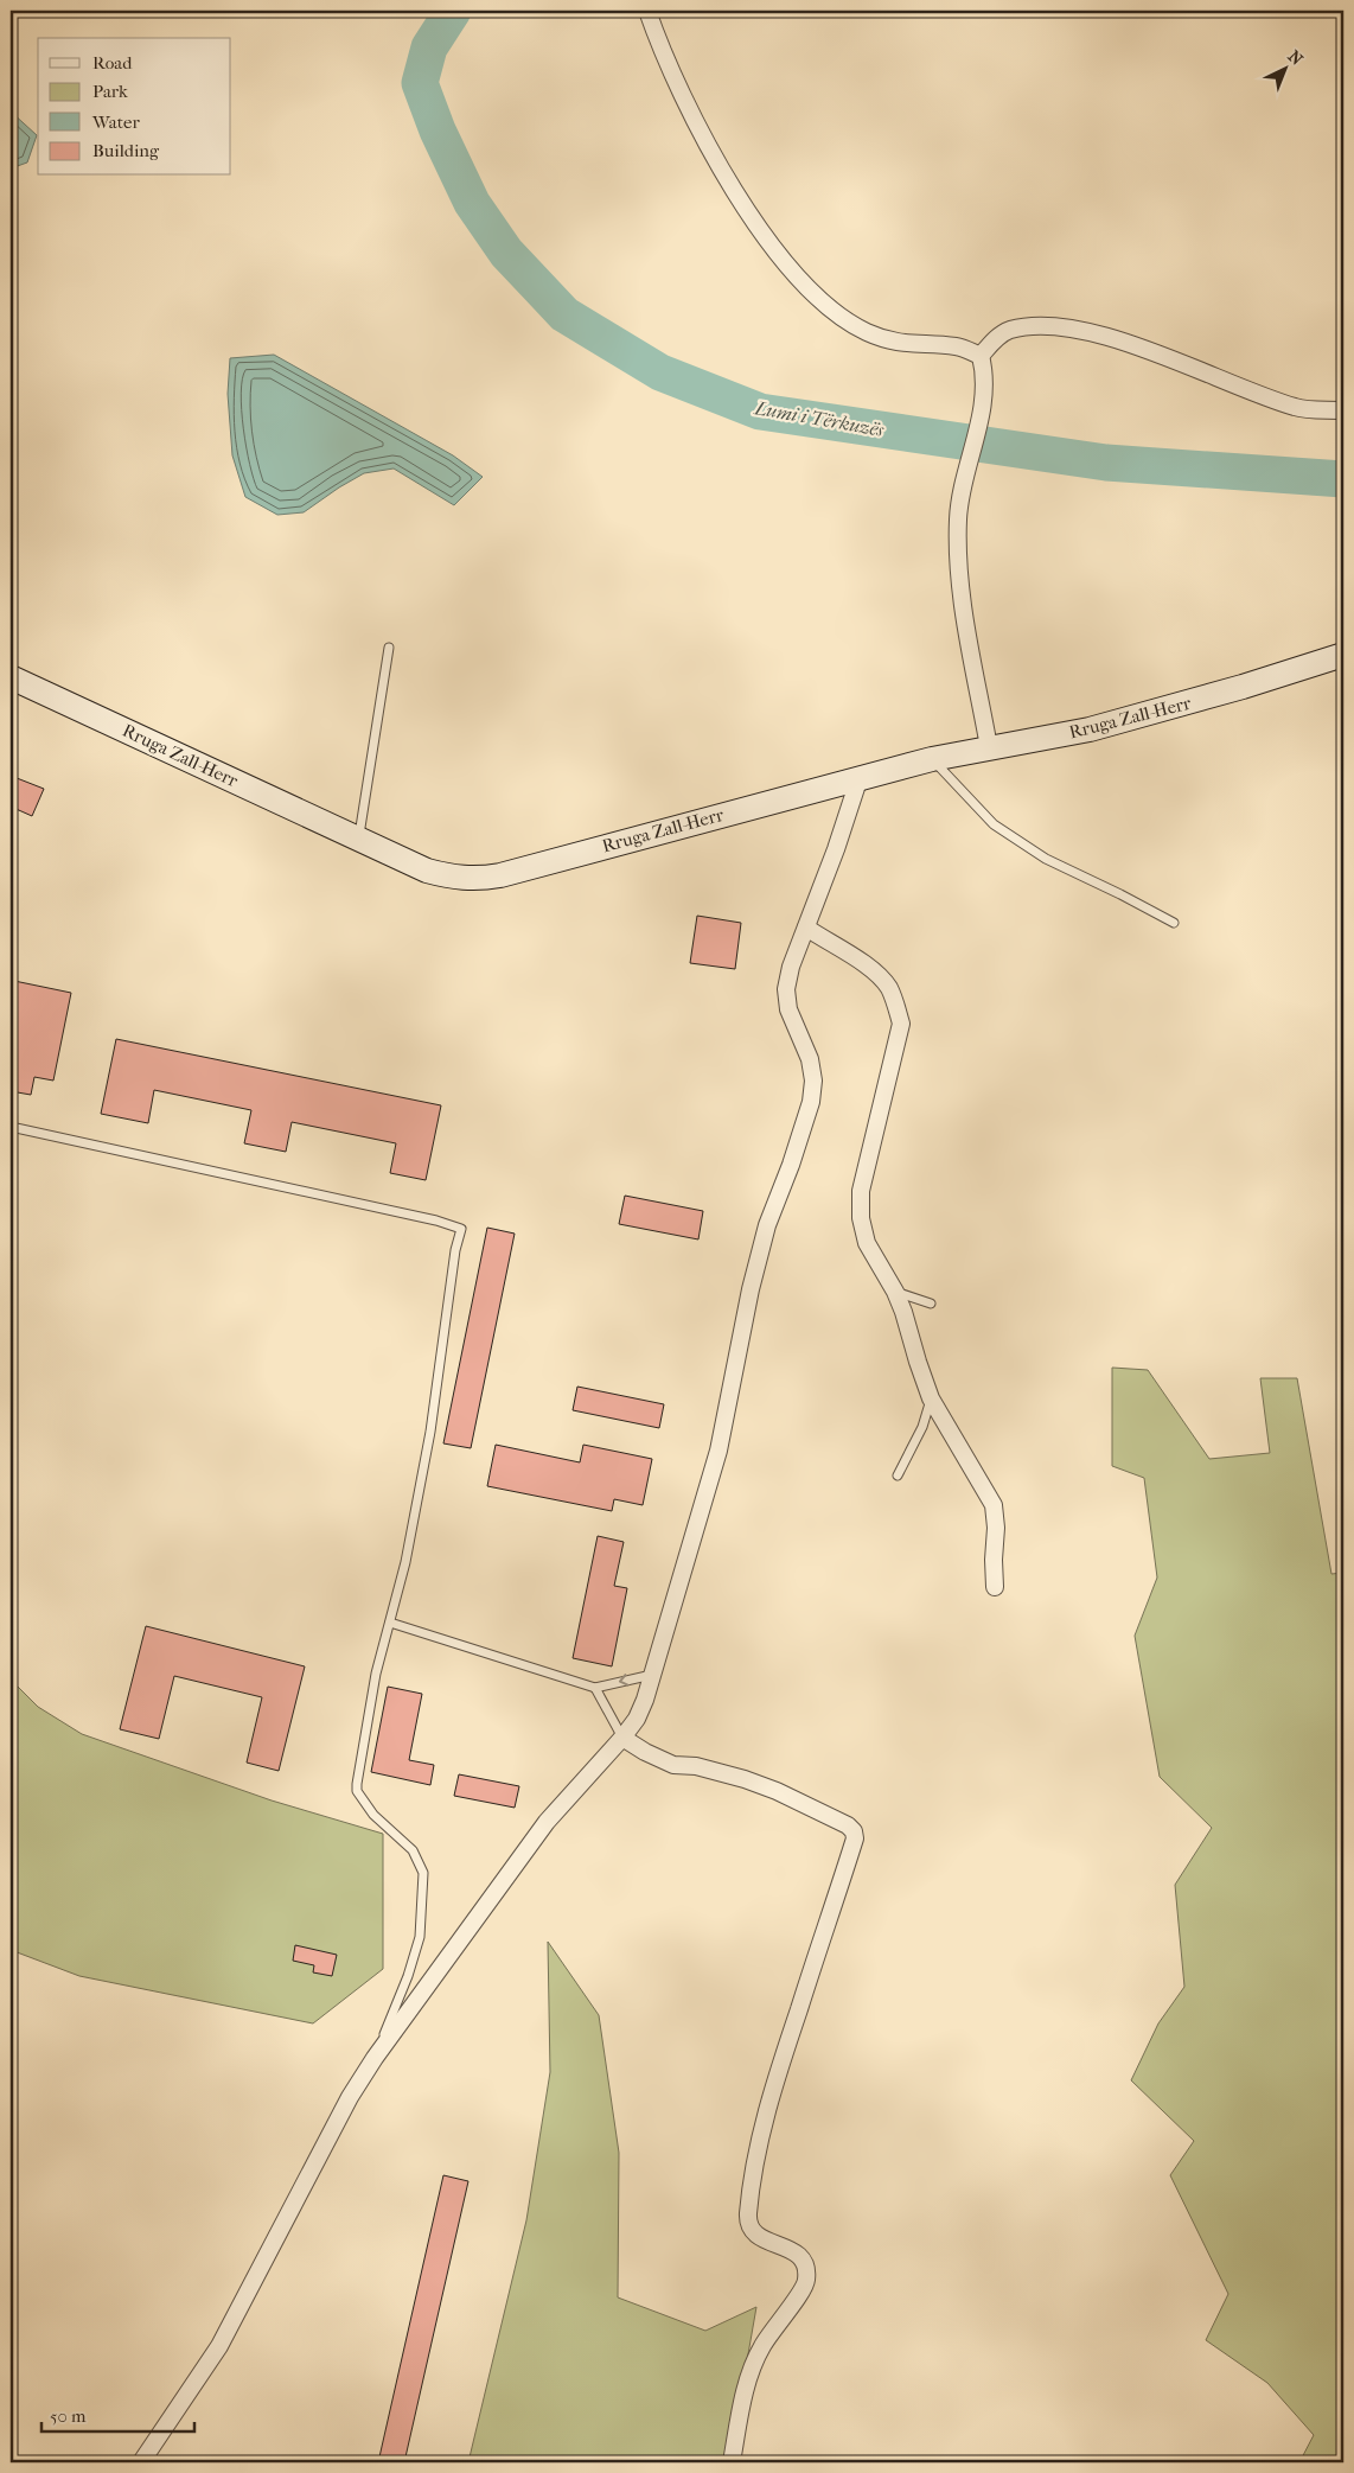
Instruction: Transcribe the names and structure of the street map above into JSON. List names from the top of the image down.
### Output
{
  "streets": {
    "main road": ["Rruga Zall-Herr"]
  },
  "water": ["Lumi i Tërkuzës"],
  "legend": [
    "Road",
    "Park",
    "Water",
    "Building"
  ],
  "scale_bar": "50 m",
  "north": "top right"
}
